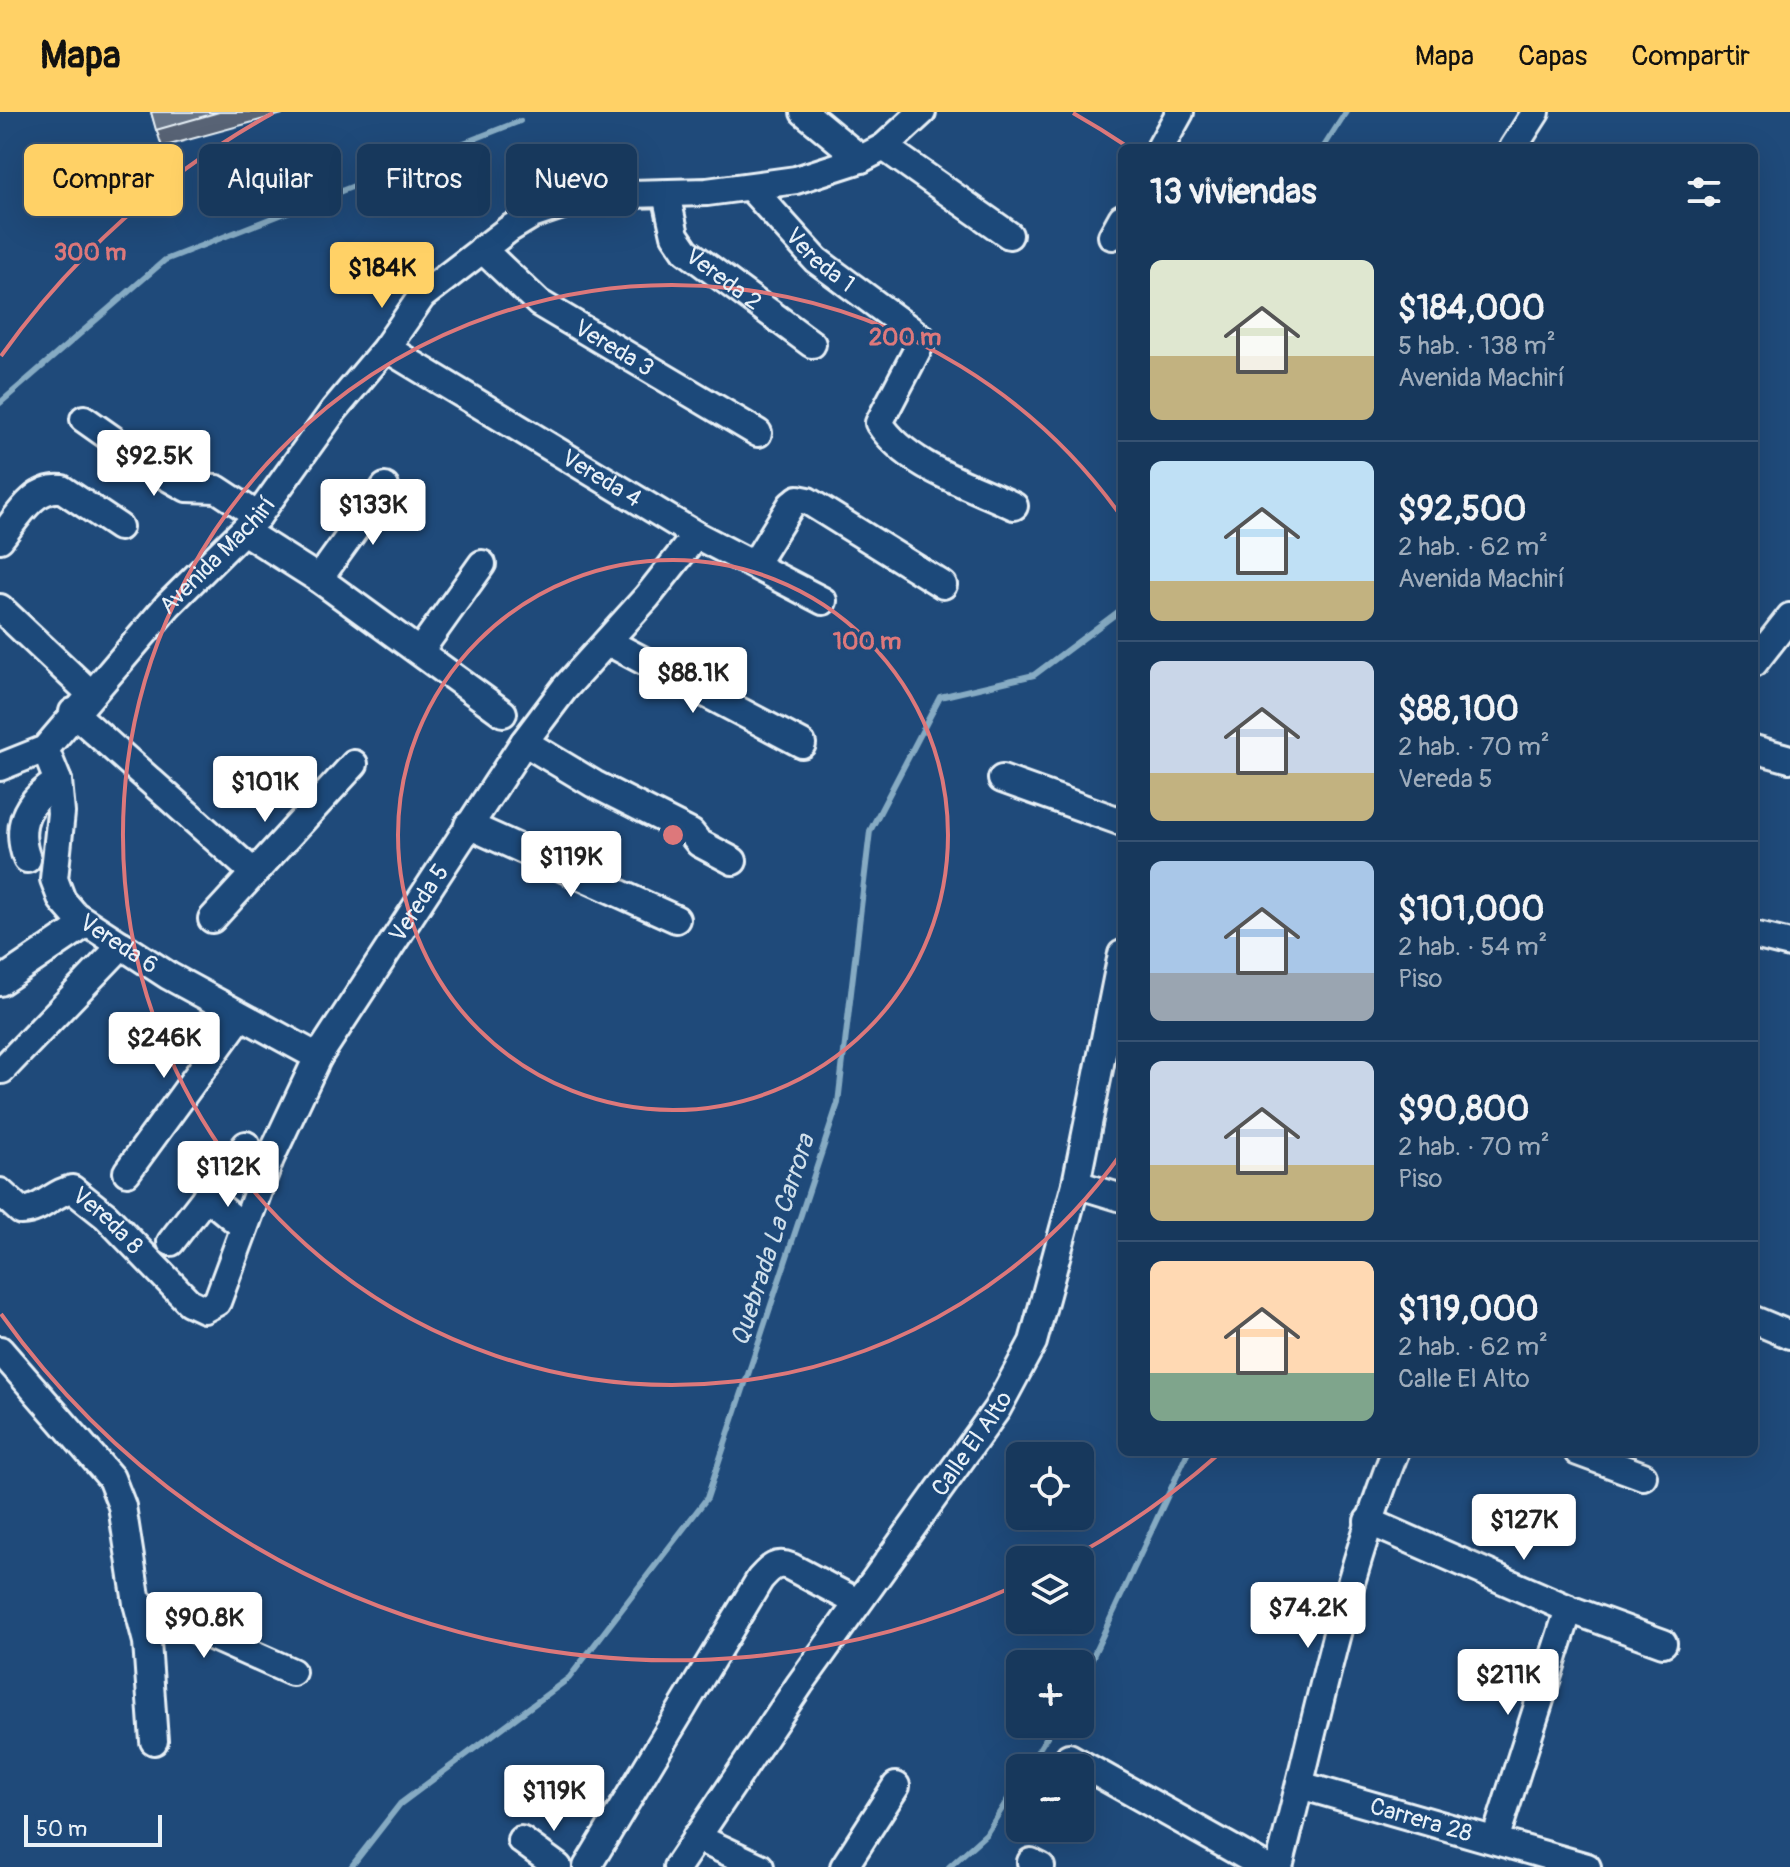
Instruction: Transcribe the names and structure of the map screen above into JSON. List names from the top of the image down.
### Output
{
  "streets": {
    "street": [
      "Vereda 1",
      "Vereda 2",
      "Vereda 3",
      "Vereda 4",
      "Avenida Machirí",
      "Vereda 5",
      "Vereda 6",
      "Vereda 8",
      "Calle El Alto",
      "Carrera 28"
    ]
  },
  "crossings": [
    ["Vereda 1", "Avenida Machirí"],
    ["Vereda 2", "Avenida Machirí"],
    ["Vereda 3", "Avenida Machirí"],
    ["Vereda 4", "Avenida Machirí"],
    ["Vereda 4", "Vereda 5"],
    ["Avenida Machirí", "Vereda 6"],
    ["Vereda 5", "Vereda 6"],
    ["Vereda 5", "Vereda 8"]
  ],
  "water": ["Quebrada La Carrora"],
  "scale_bar": "50 m",
  "page": {
    "header": "Mapa",
    "nav": ["Mapa", "Capas", "Compartir"],
    "chip": [
      "Comprar",
      "Alquilar",
      "Filtros",
      "Nuevo"
    ],
    "heading": "13 viviendas",
    "list": [
      {
        "name": "$184,000",
        "note": "5 hab. · 138 m² · Avenida Machirí"
      },
      {
        "name": "$92,500",
        "note": "2 hab. · 62 m² · Avenida Machirí"
      },
      {
        "name": "$88,100",
        "note": "2 hab. · 70 m² · Vereda 5"
      },
      {
        "name": "$101,000",
        "note": "2 hab. · 54 m² · Piso"
      },
      {
        "name": "$90,800",
        "note": "2 hab. · 70 m² · Piso"
      },
      {
        "name": "$119,000",
        "note": "2 hab. · 62 m² · Calle El Alto"
      }
    ],
    "price": [
      "$184K",
      "$92.5K",
      "$133K",
      "$88.1K",
      "$101K",
      "$119K",
      "$246K",
      "$112K",
      "$127K",
      "$74.2K",
      "$90.8K",
      "$211K",
      "$119K"
    ],
    "map_buttons": ["+", "−"],
    "scale": "50 m"
  },
  "rings": ["300 m", "200 m", "100 m"]
}
